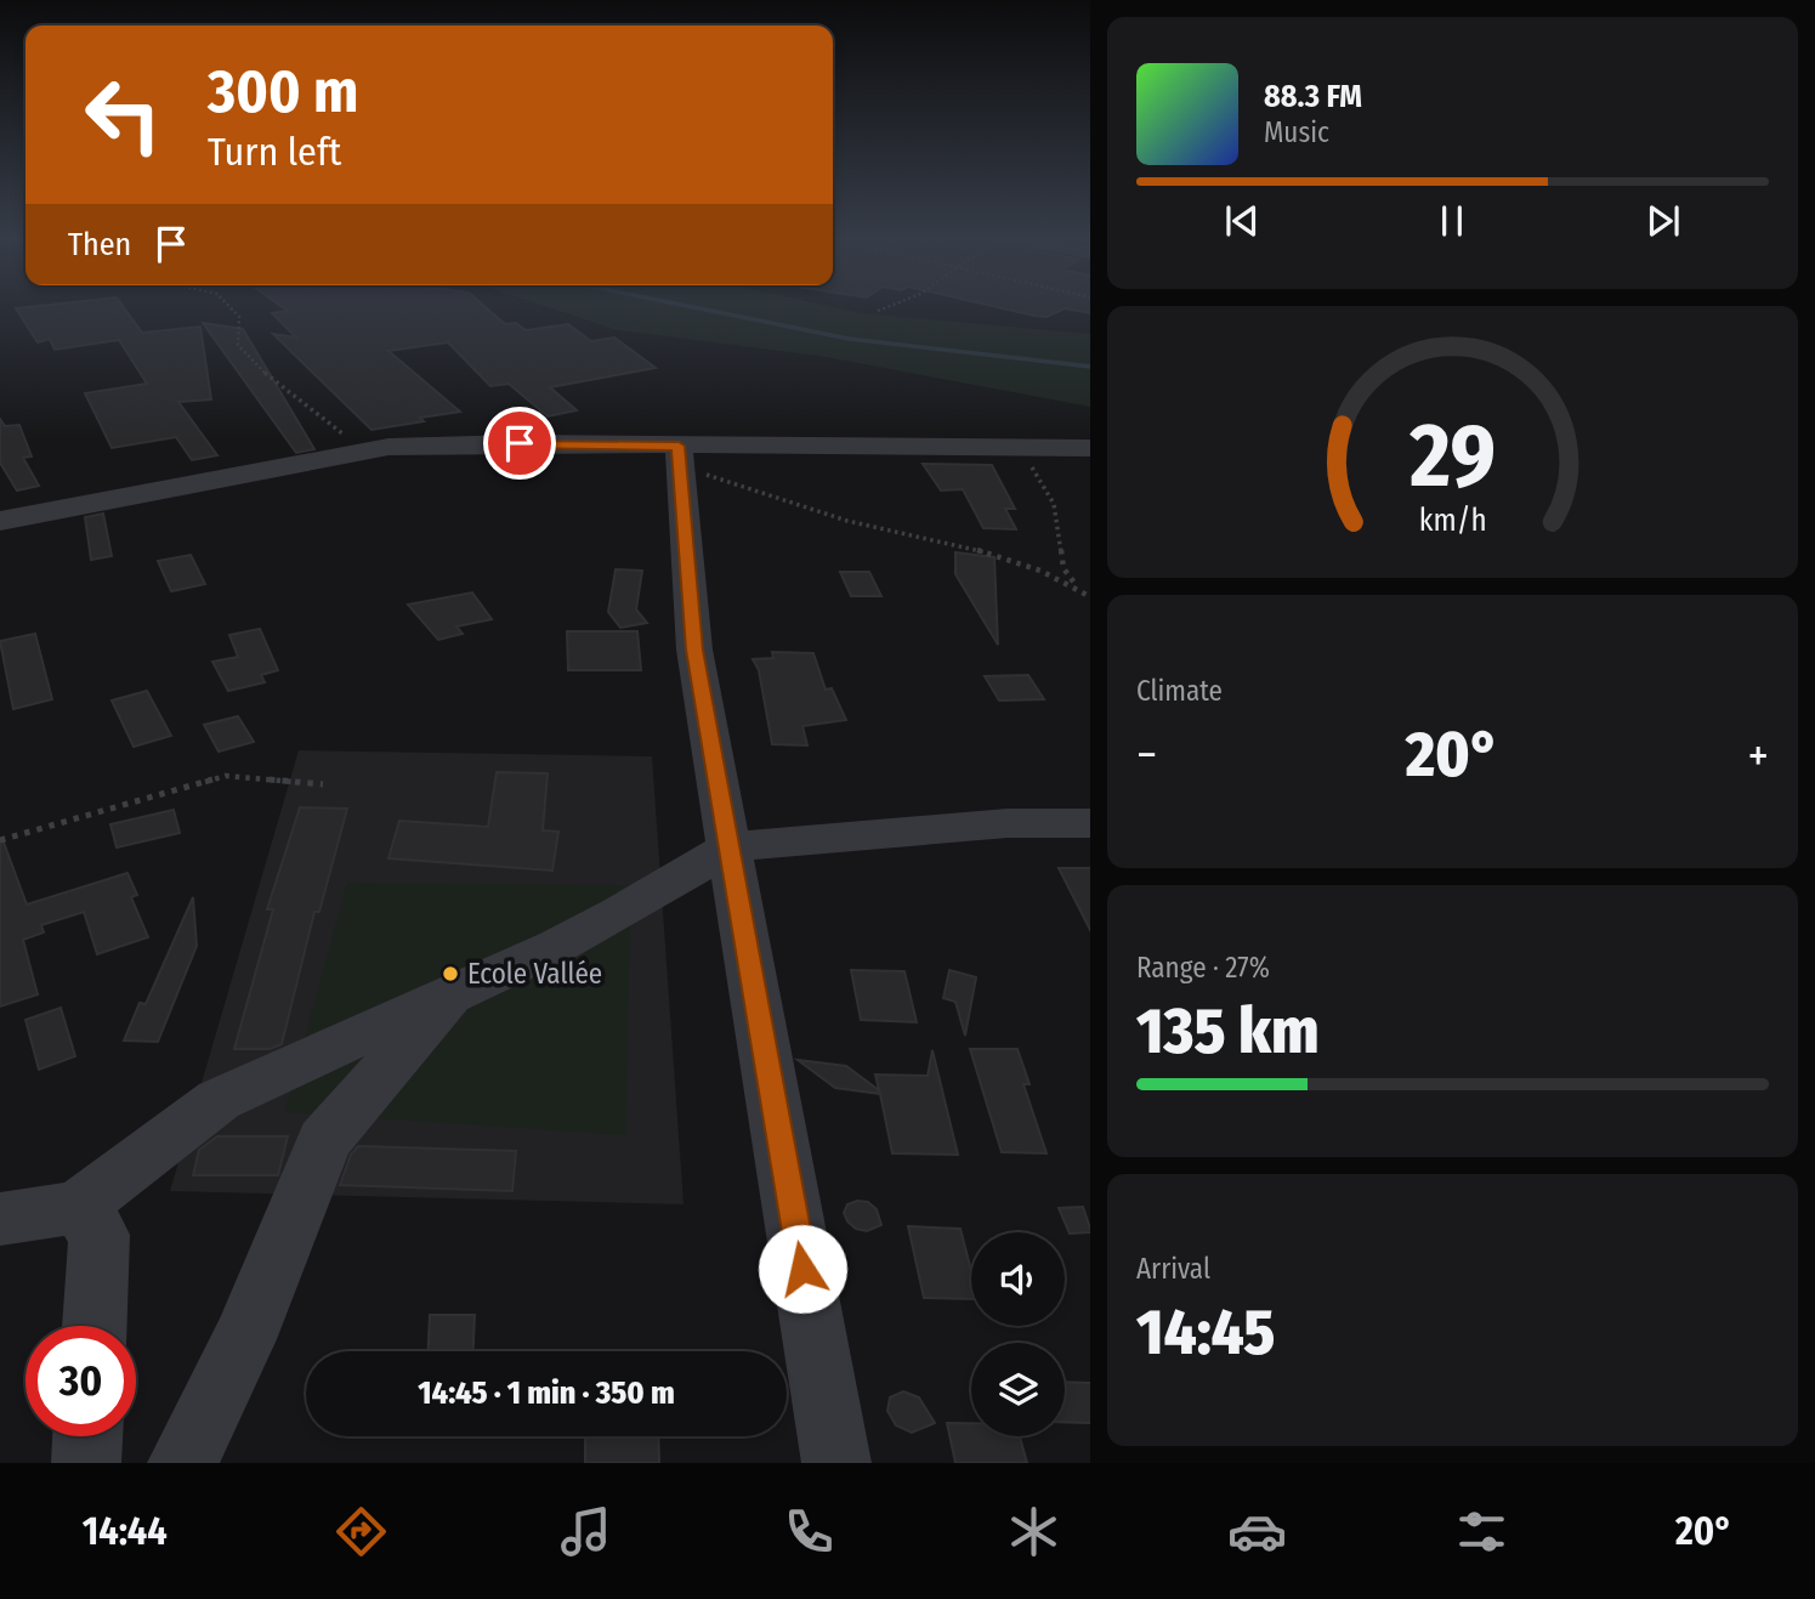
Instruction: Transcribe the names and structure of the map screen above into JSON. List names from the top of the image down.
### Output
{
  "places": ["Ecole Vallée"],
  "page": {
    "turn": ["300 m", "Turn left"],
    "song": ["88.3 FM", "Music"],
    "then": "Then",
    "tile": [
      "Climate",
      ["Range · 27%", "135 km"],
      ["Arrival", "14:45"]
    ],
    "heat": ["−", "20°", "+"],
    "limit": "30",
    "trip": "14:45 · 1 min · 350 m",
    "tabs": ["14:44", "20°"],
    "gauge": ["29", "km/h"]
  }
}
